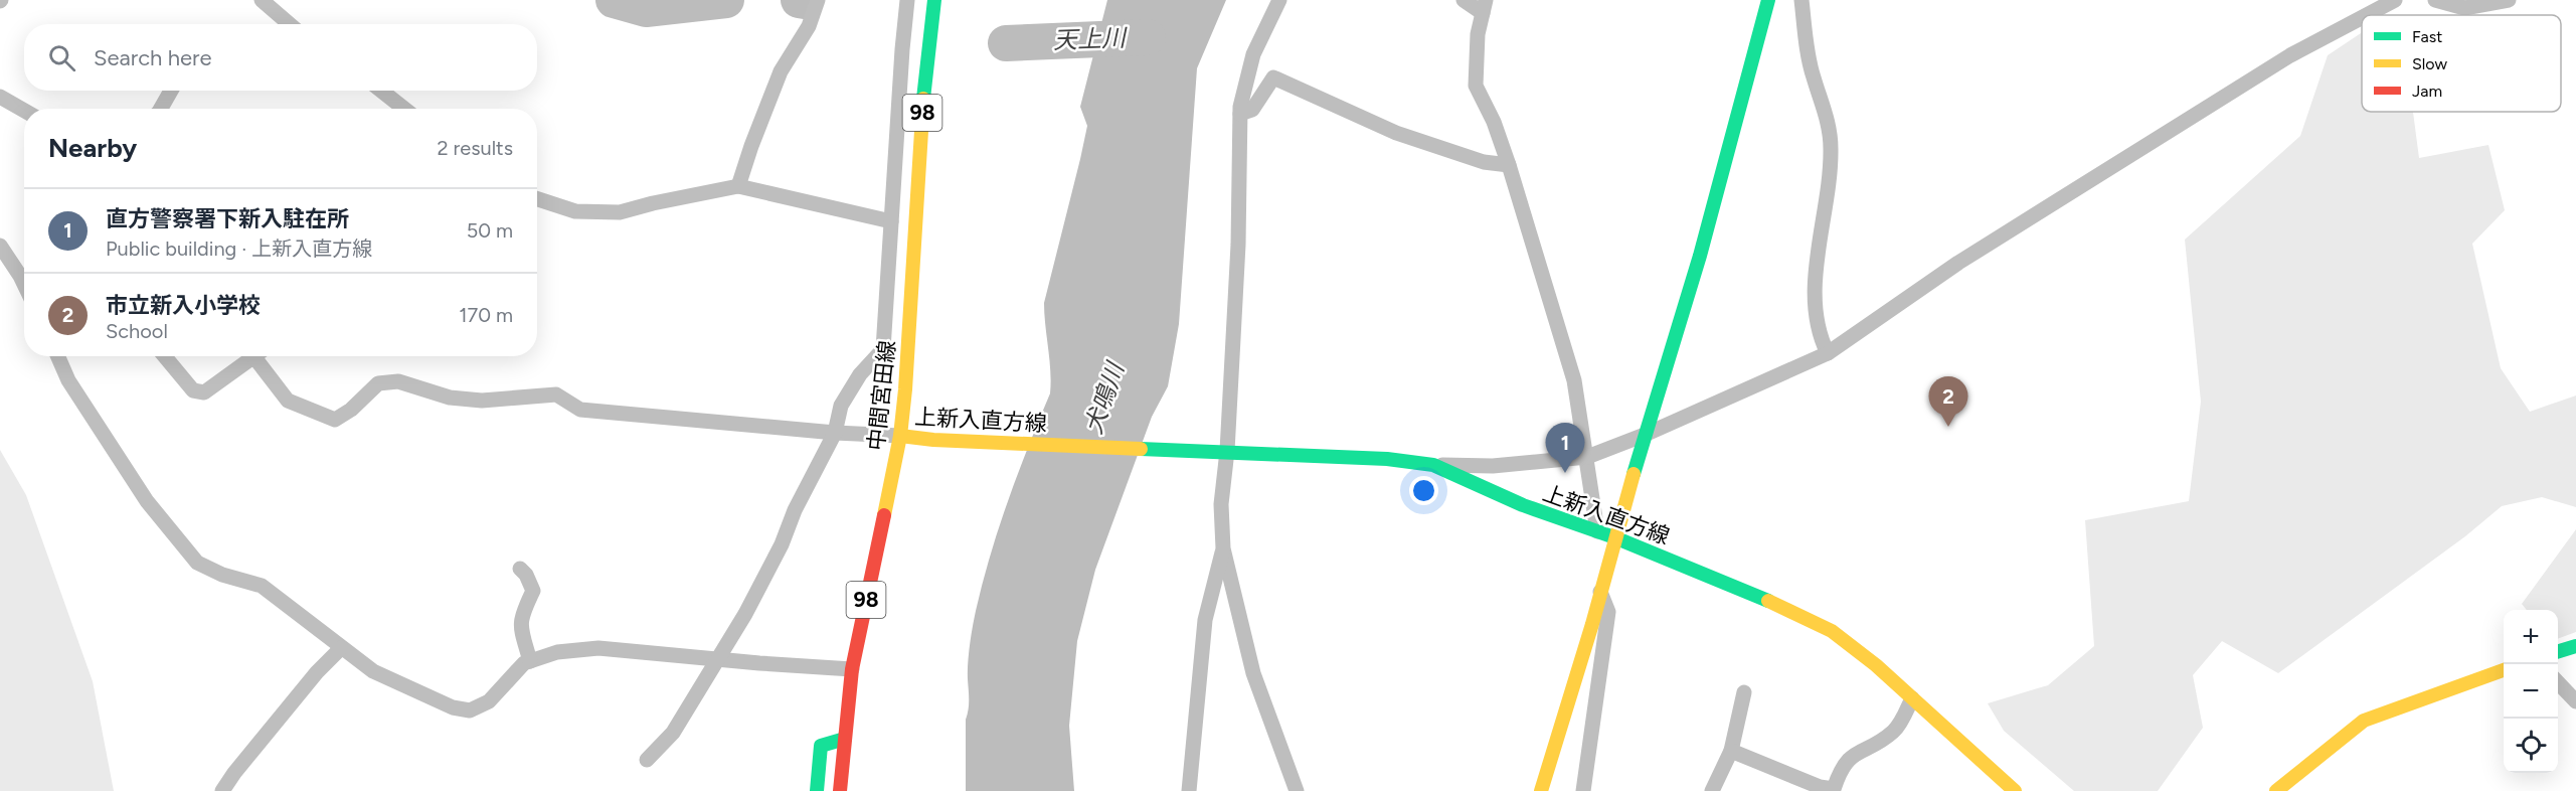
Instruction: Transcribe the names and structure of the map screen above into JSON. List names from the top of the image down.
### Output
{
  "streets": {
    "main road": ["98", "中間宮田線", "上新入直方線"]
  },
  "crossings": [
    ["中間宮田線", "上新入直方線"]
  ],
  "water": ["天上川", "犬鳴川"],
  "legend": ["Fast", "Slow", "Jam"],
  "page": {
    "search": "Search here",
    "heading": ["Nearby", "2 results"],
    "list": [
      {
        "mark": "1",
        "name": "直方警察署下新入駐在所",
        "note": "Public building · 上新入直方線",
        "value": "50 m"
      },
      {
        "mark": "2",
        "name": "市立新入小学校",
        "note": "School",
        "value": "170 m"
      }
    ],
    "pins": ["2", "1"],
    "map_buttons": ["+", "−"]
  }
}
